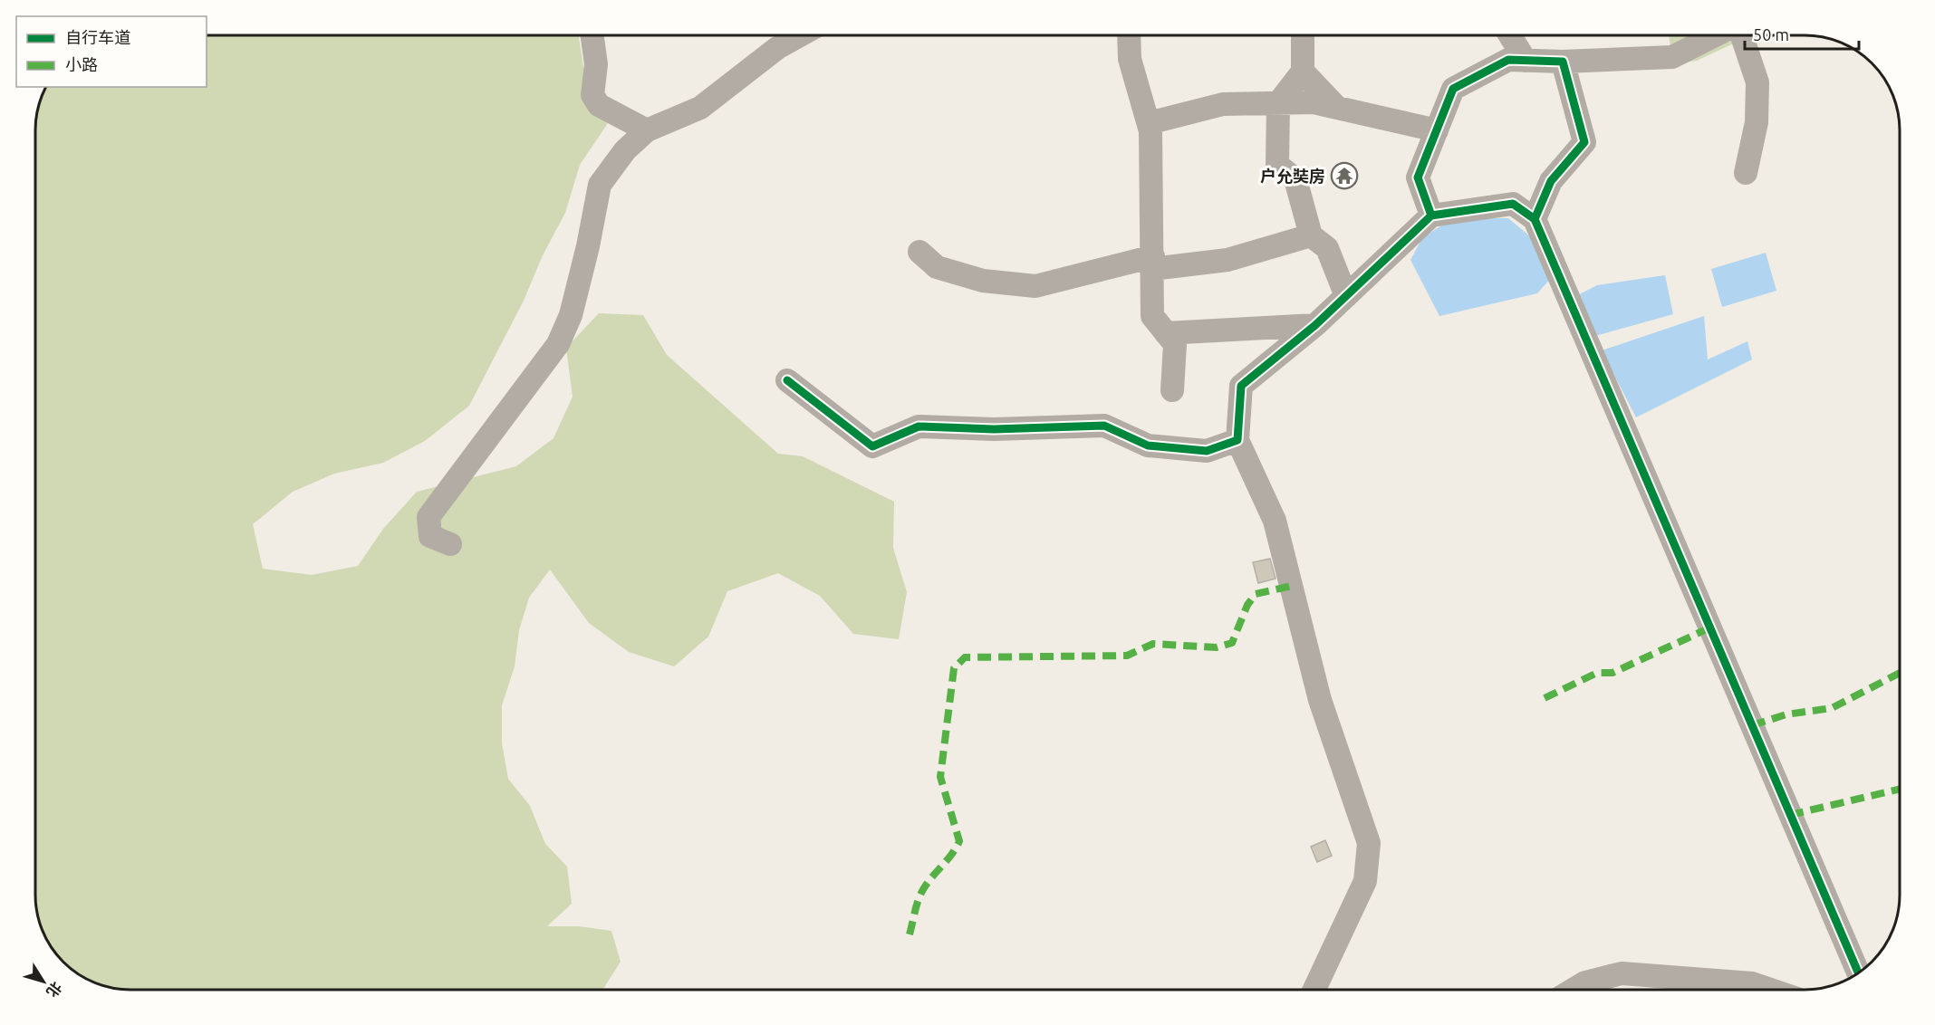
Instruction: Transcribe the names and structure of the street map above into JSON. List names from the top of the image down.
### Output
{
  "places": {
    "temple": ["户允奘房"]
  },
  "legend": ["自行车道", "小路"],
  "scale_bar": "50 m",
  "north": "bottom right"
}
